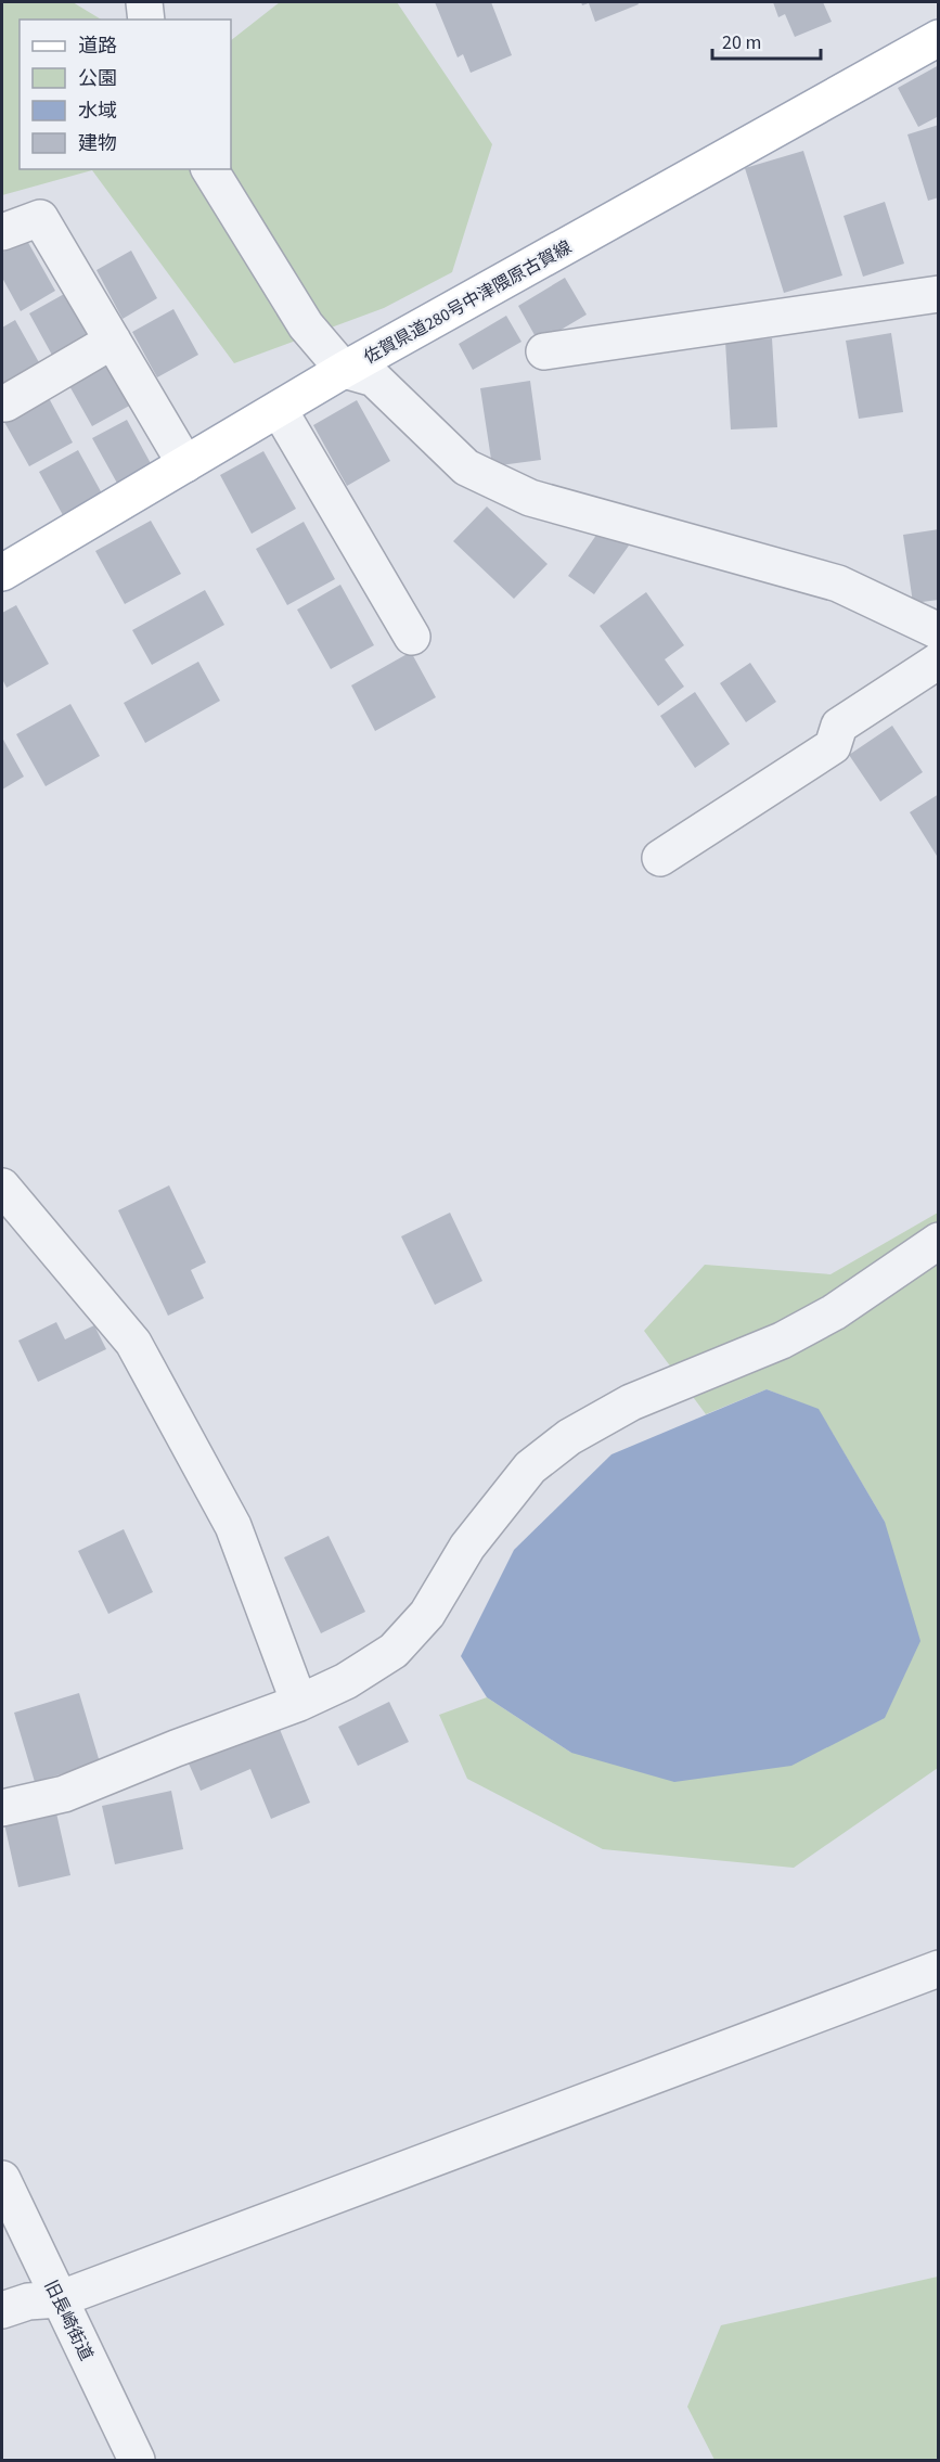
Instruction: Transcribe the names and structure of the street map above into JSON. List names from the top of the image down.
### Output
{
  "streets": {
    "main road": ["佐賀県道280号中津隈原古賀線"],
    "street": ["旧長崎街道"]
  },
  "legend": [
    "道路",
    "公園",
    "水域",
    "建物"
  ],
  "scale_bar": "20 m"
}
